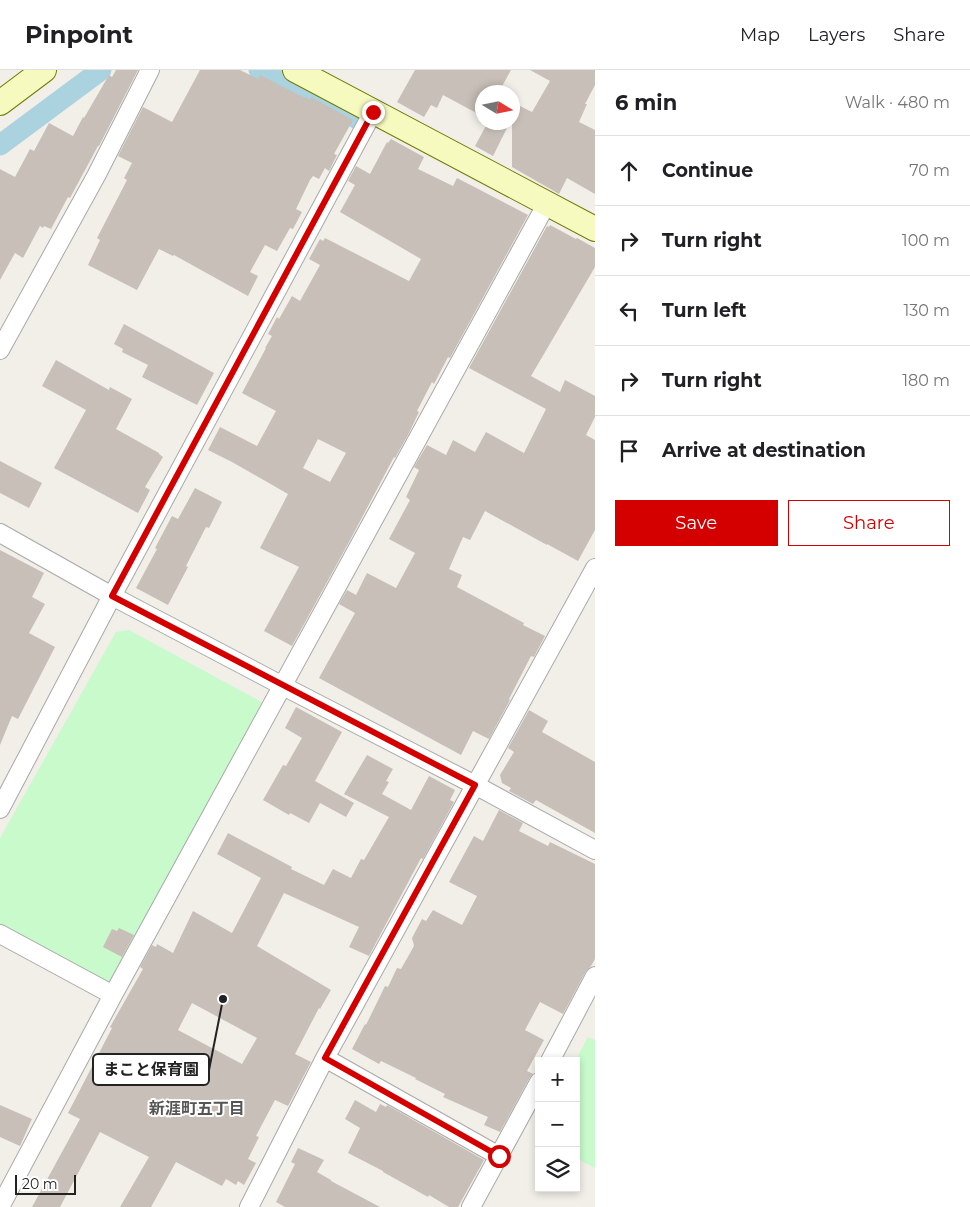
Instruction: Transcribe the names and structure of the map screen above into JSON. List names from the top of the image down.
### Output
{
  "districts": ["新涯町五丁目"],
  "places": ["まこと保育園"],
  "scale_bar": "20 m",
  "north": "right",
  "page": {
    "header": "Pinpoint",
    "nav": ["Map", "Layers", "Share"],
    "heading": ["6 min", "Walk · 480 m"],
    "list": [
      ["Continue", "70 m"],
      ["Turn right", "100 m"],
      ["Turn left", "130 m"],
      ["Turn right", "180 m"],
      "Arrive at destination"
    ],
    "buttons": ["Save", "Share"],
    "map_buttons": ["+", "−"],
    "scale": "20 m"
  }
}
